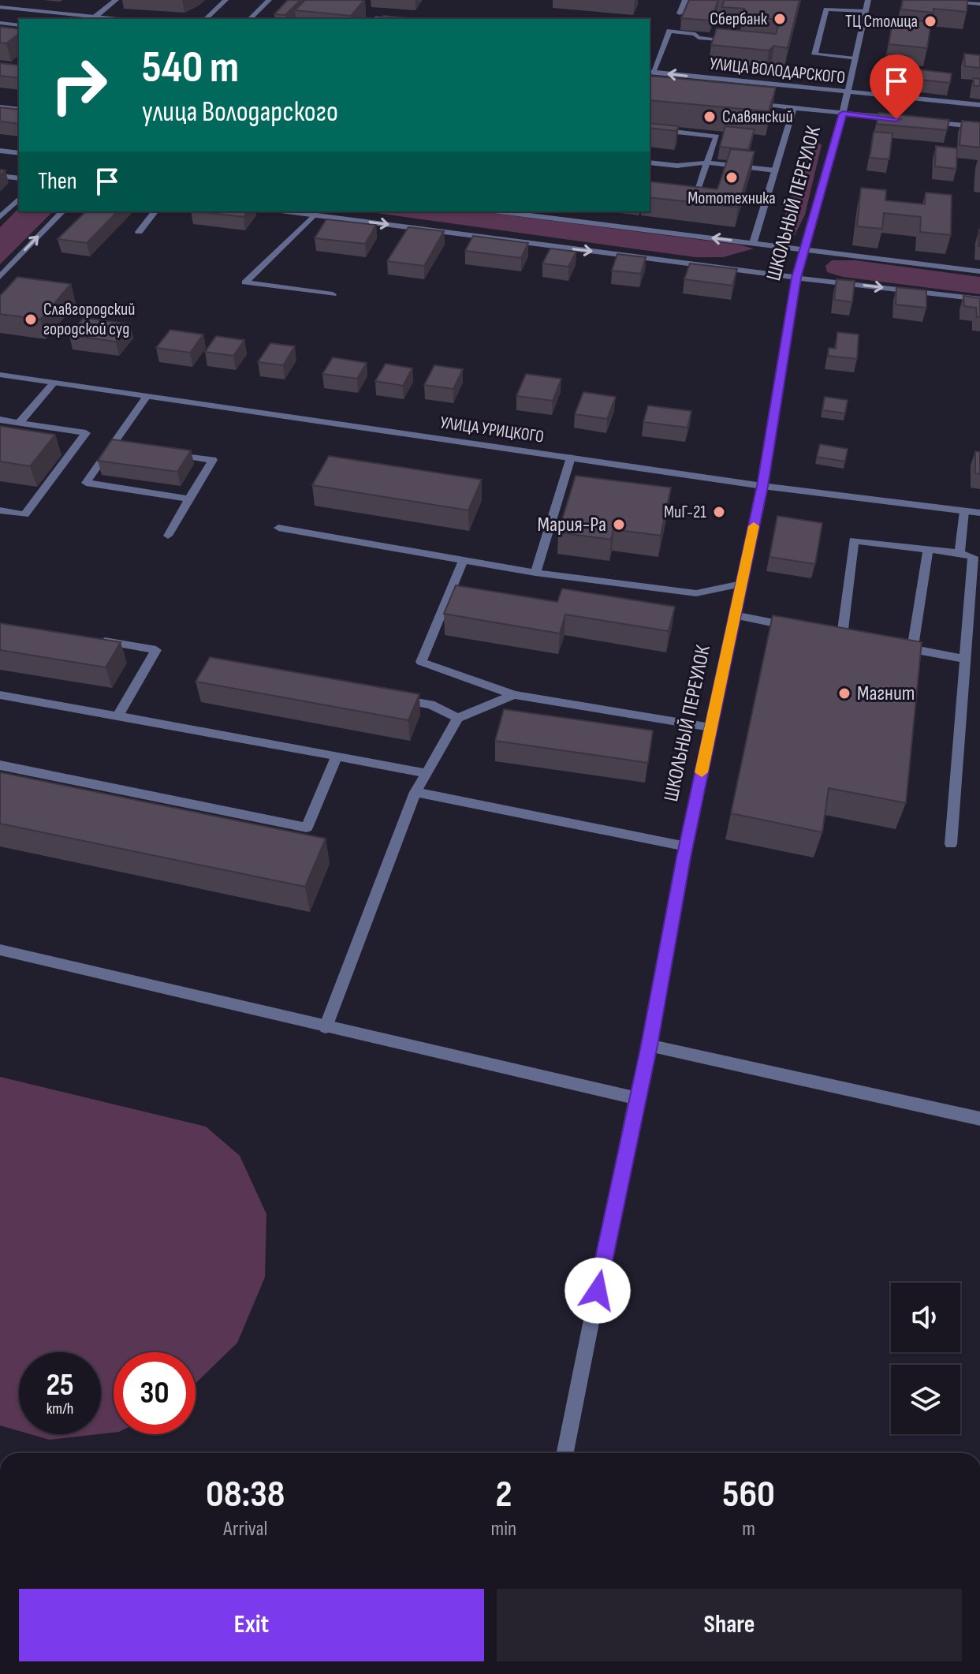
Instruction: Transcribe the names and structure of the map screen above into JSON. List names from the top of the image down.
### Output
{
  "streets": {
    "street": ["УЛИЦА ВОЛОДАРСКОГО", "ШКОЛЬНЫЙ ПЕРЕУЛОК", "УЛИЦА УРИЦКОГО"]
  },
  "crossings": [
    ["УЛИЦА ВОЛОДАРСКОГО", "ШКОЛЬНЫЙ ПЕРЕУЛОК"],
    ["ШКОЛЬНЫЙ ПЕРЕУЛОК", "УЛИЦА УРИЦКОГО"]
  ],
  "places": [
    "Сбербанк",
    "ТЦ Столица",
    "Славянский",
    "Мототехника",
    "Славгородский городской суд",
    "МиГ-21",
    "Мария-Ра",
    "Магнит"
  ],
  "page": {
    "turn": ["540 m", "улица Володарского"],
    "then": "Then",
    "speed": "25 km/h",
    "limit": "30",
    "eta": [
      "08:38",
      "Arrival",
      "2",
      "min",
      "560",
      "m"
    ],
    "buttons": ["Exit", "Share"]
  }
}
